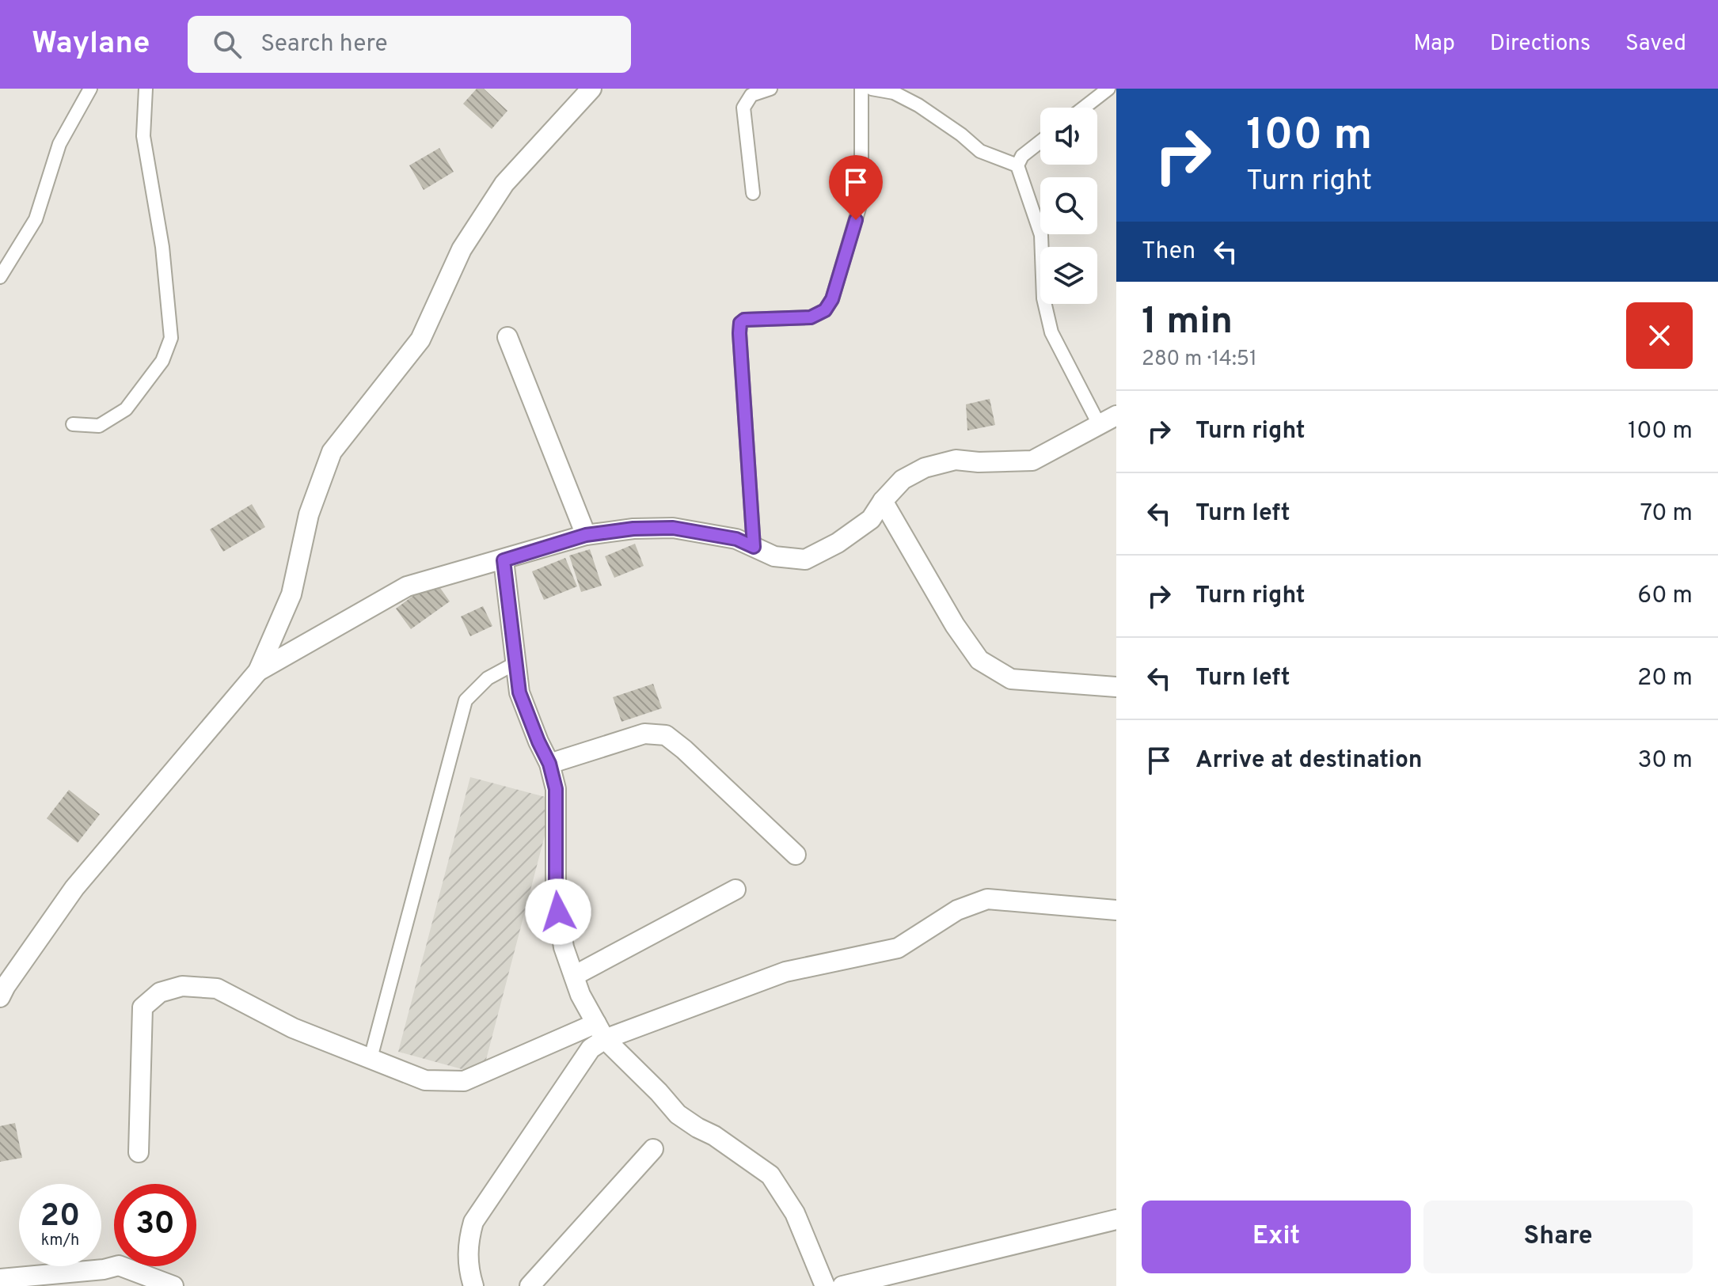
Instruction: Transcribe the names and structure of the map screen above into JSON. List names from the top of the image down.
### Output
{
  "page": {
    "header": "Waylane",
    "search": "Search here",
    "nav": ["Map", "Directions", "Saved"],
    "turn": ["100 m", "Turn right"],
    "then": "Then",
    "heading": ["1 min", "280 m · 14:51"],
    "list": [
      {
        "name": "Turn right",
        "value": "100 m"
      },
      {
        "name": "Turn left",
        "value": "70 m"
      },
      {
        "name": "Turn right",
        "value": "60 m"
      },
      {
        "name": "Turn left",
        "value": "20 m"
      },
      {
        "name": "Arrive at destination",
        "value": "30 m"
      }
    ],
    "speed": "20 km/h",
    "limit": "30",
    "buttons": ["Exit", "Share"]
  }
}
